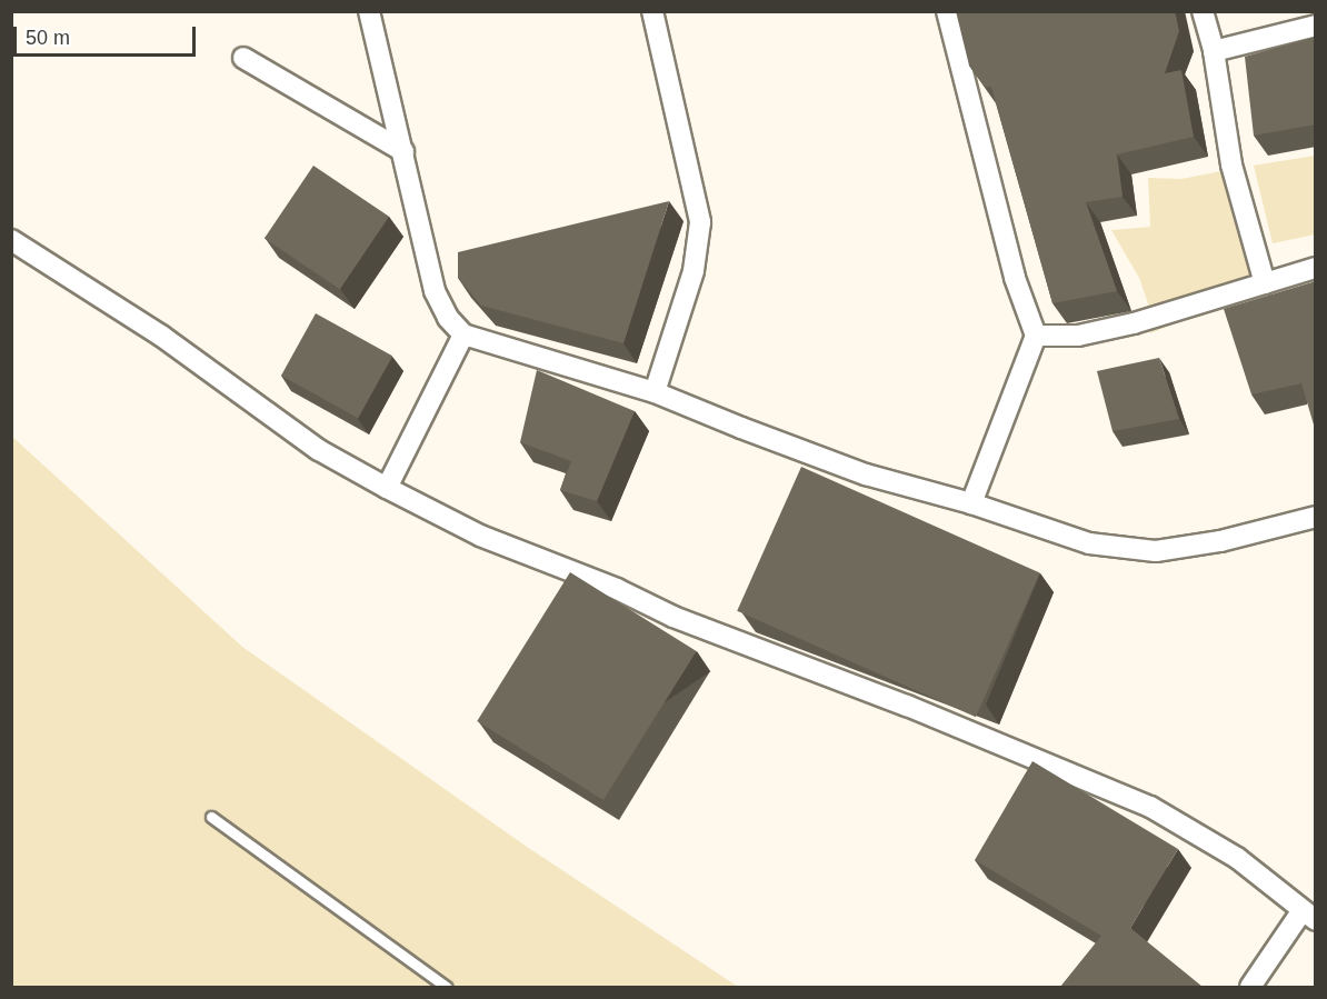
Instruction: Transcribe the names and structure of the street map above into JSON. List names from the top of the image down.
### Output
{
  "scale_bar": "50 m"
}
